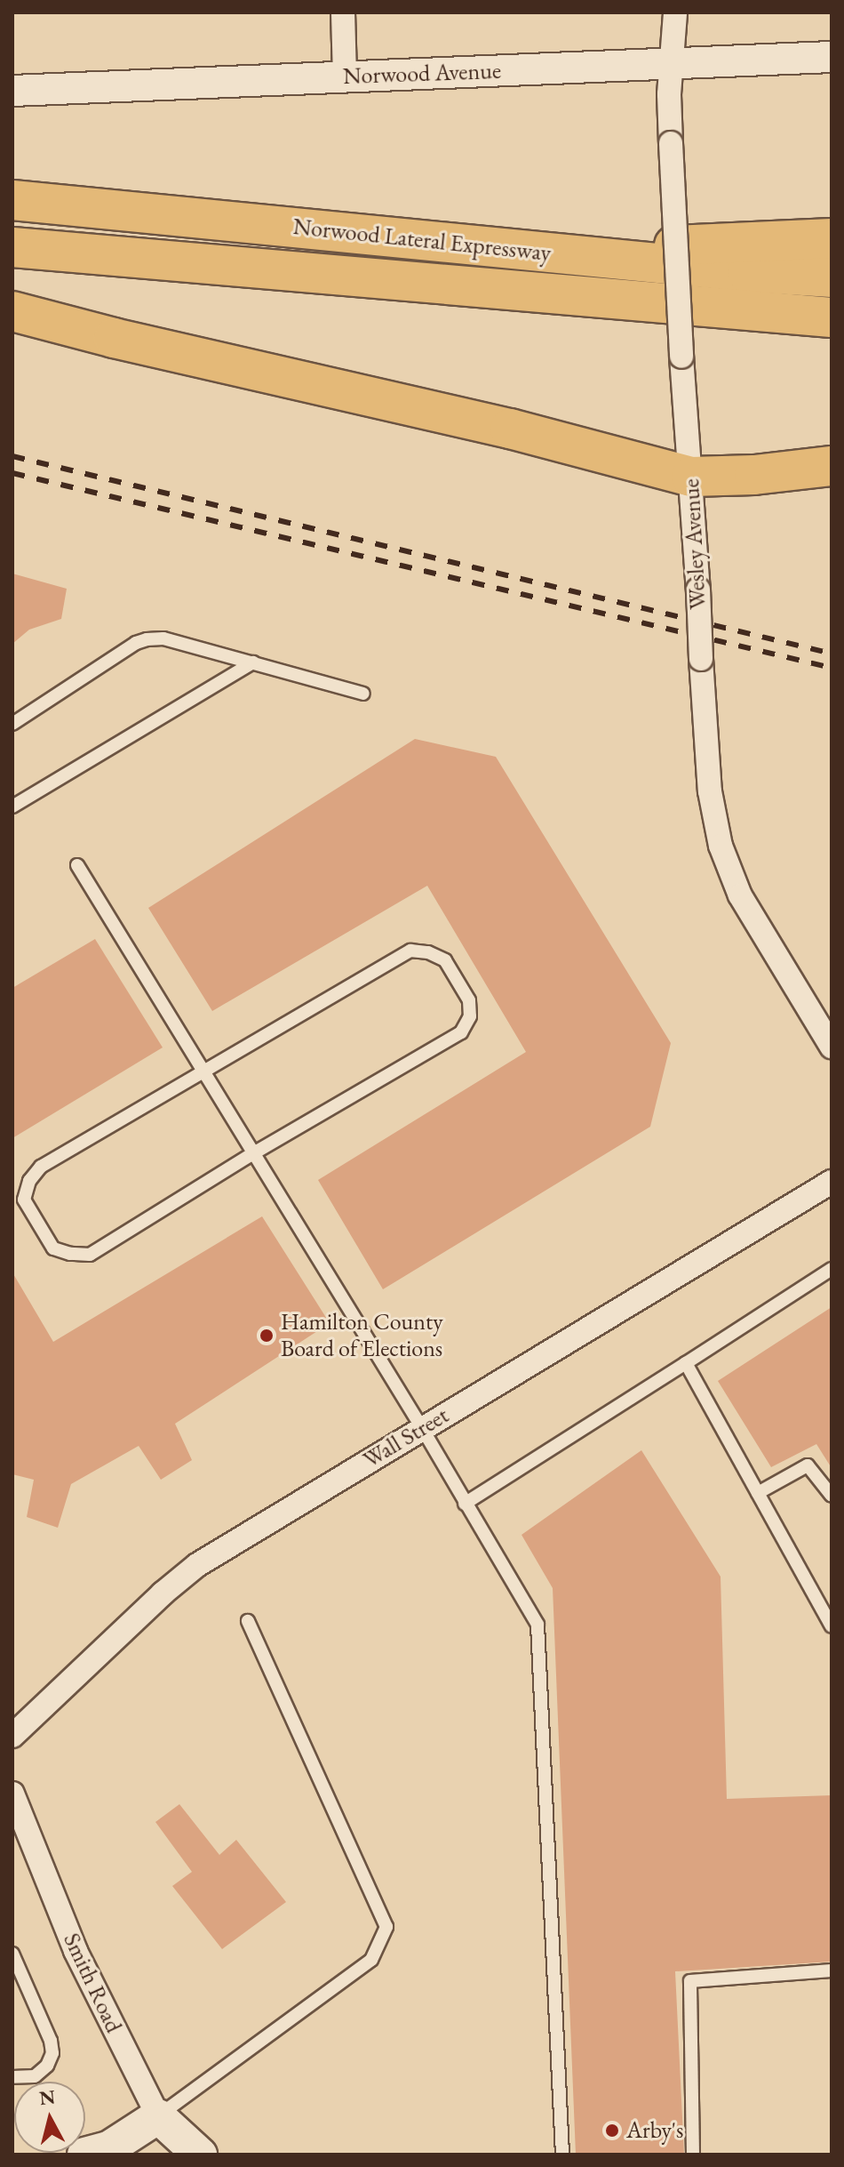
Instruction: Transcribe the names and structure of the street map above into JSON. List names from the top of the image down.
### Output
{
  "streets": {
    "highway": ["Norwood Lateral Expressway"],
    "main road": ["Smith Road"],
    "street": ["Norwood Avenue", "Wesley Avenue", "Wall Street"]
  },
  "crossings": [
    ["Norwood Avenue", "Wesley Avenue"]
  ],
  "places": ["Hamilton County Board of Elections", "Arby's"],
  "north": "top"
}
